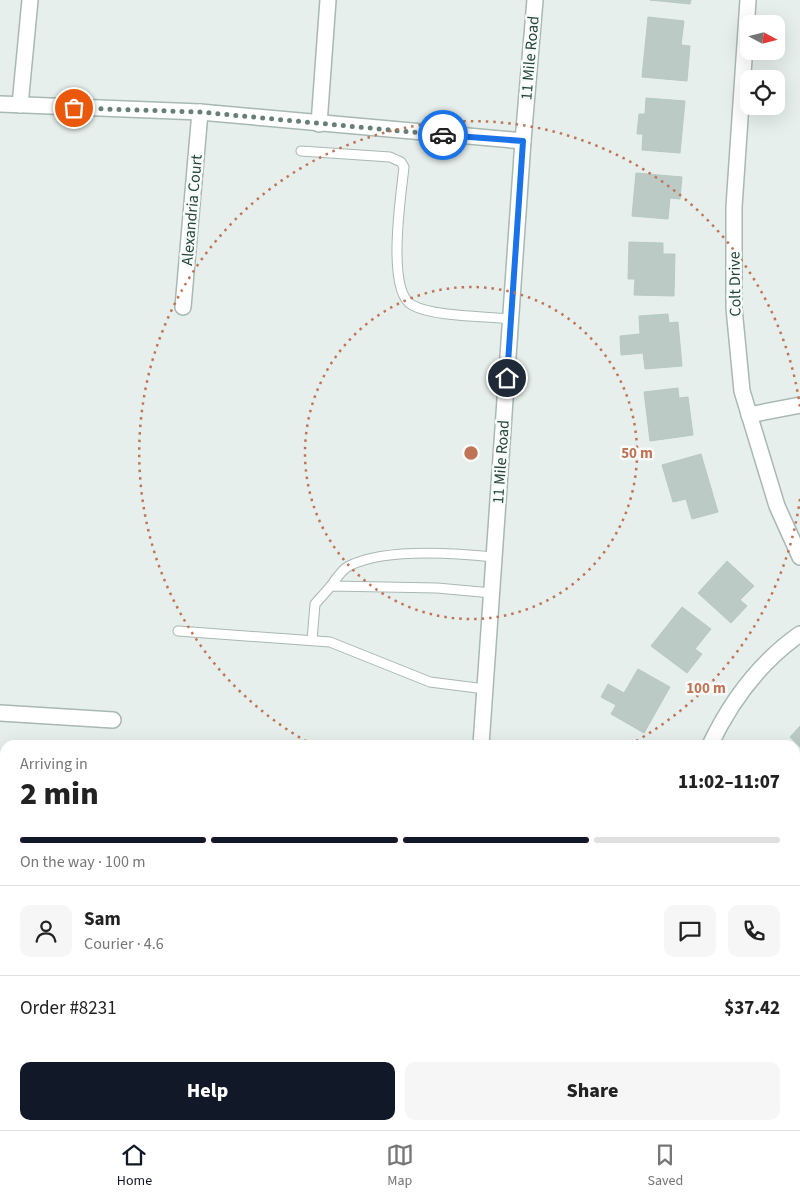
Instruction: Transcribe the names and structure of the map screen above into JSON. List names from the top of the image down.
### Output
{
  "streets": {
    "street": ["11 Mile Road", "Alexandria Court", "Colt Drive"]
  },
  "north": "right",
  "page": {
    "heading": ["2 min", "Arriving in", "11:02–11:07"],
    "panel": [
      "Sam",
      "Courier · 4.6",
      "Order #8231",
      "$37.42"
    ],
    "bar": "On the way · 100 m",
    "buttons": ["Help", "Share"],
    "tabs": ["Home", "Map", "Saved"]
  },
  "rings": ["50 m", "100 m"]
}
